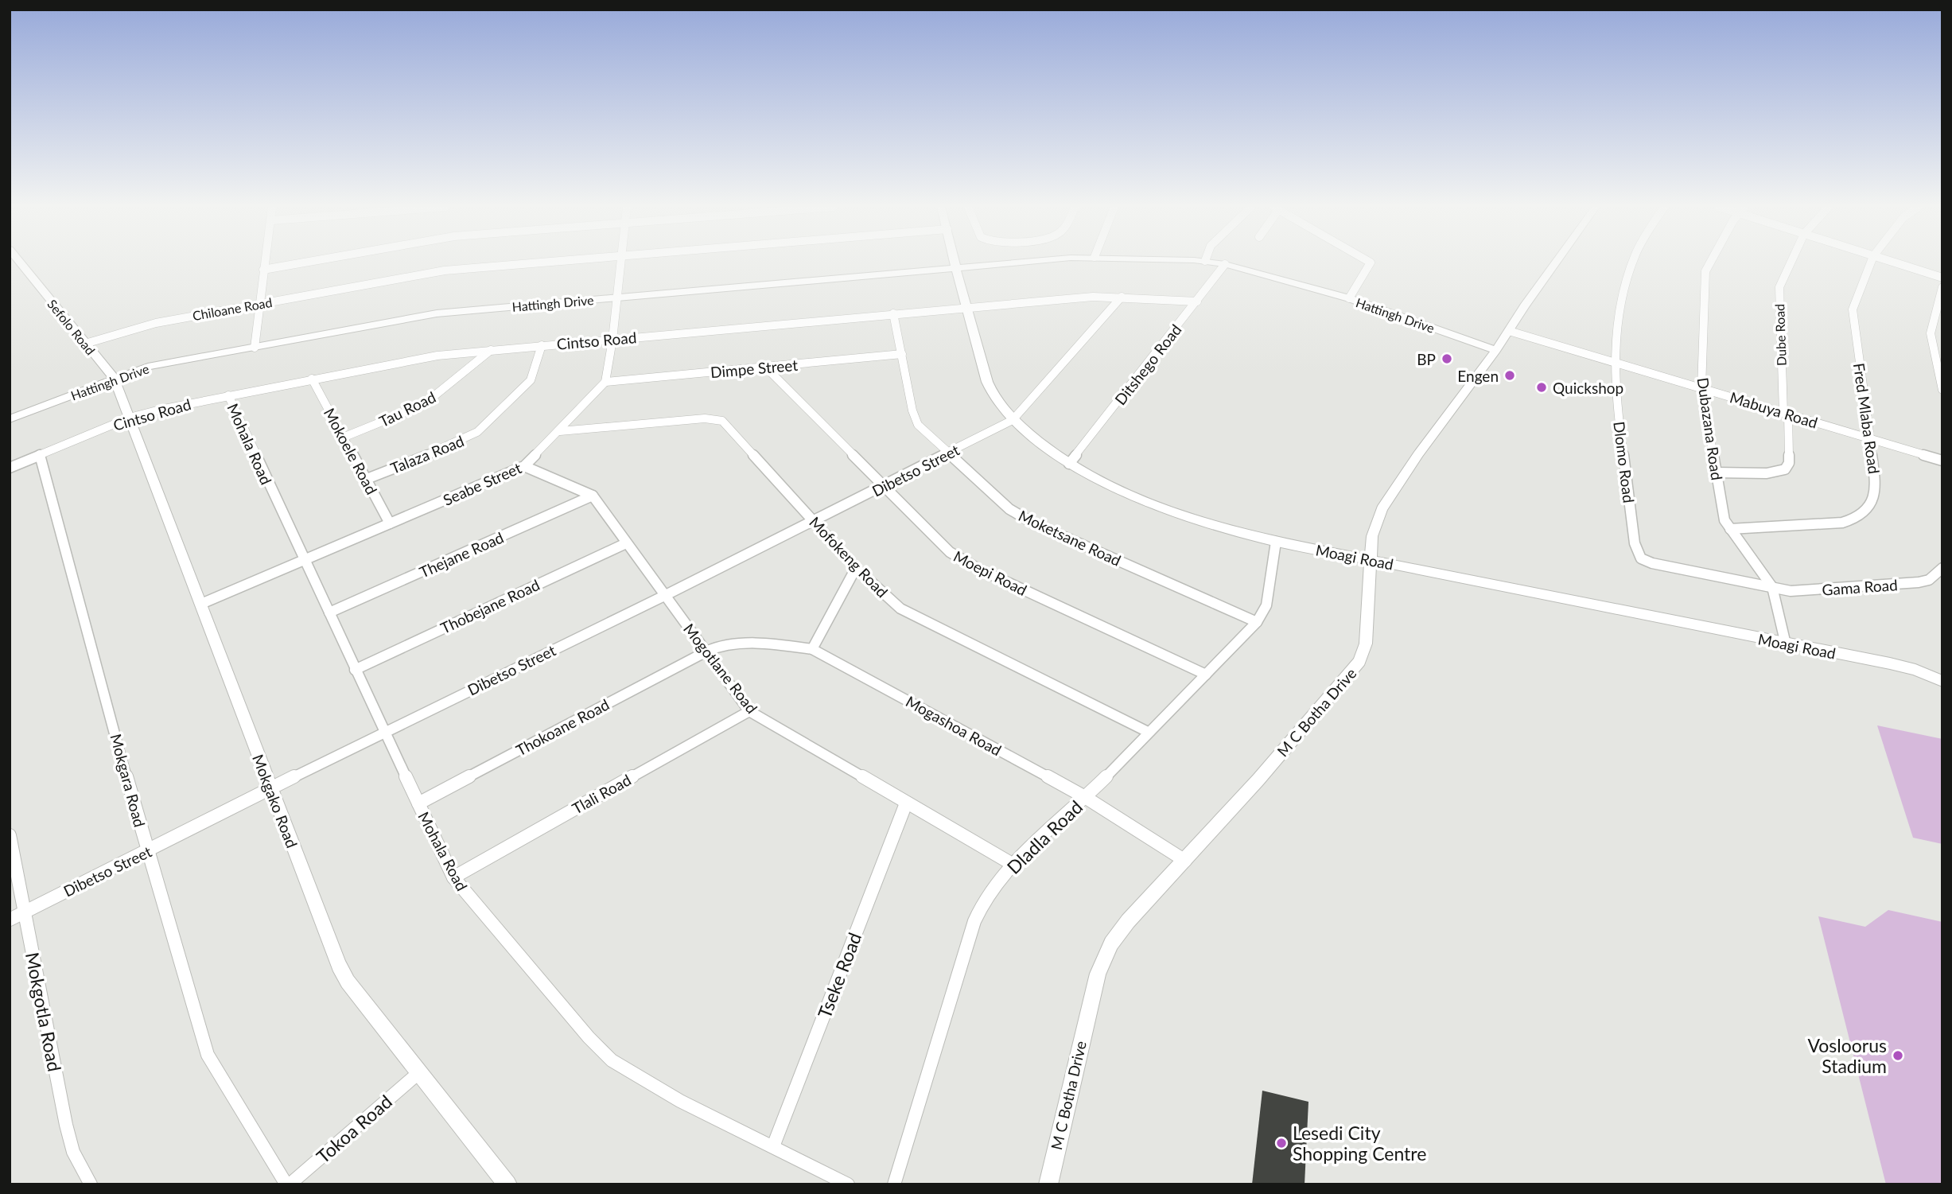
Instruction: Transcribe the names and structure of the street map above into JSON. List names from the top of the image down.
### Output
{
  "streets": {
    "street": [
      "Hattingh Drive",
      "Chiloane Road",
      "Sefolo Road",
      "Dube Road",
      "Cintso Road",
      "Ditshego Road",
      "Dimpe Street",
      "Tau Road",
      "Mabuya Road",
      "Fred Mlaba Road",
      "Dubazana Road",
      "Mohala Road",
      "Mokoele Road",
      "Talaza Road",
      "Dlomo Road",
      "Dibetso Street",
      "Seabe Street",
      "Moketsane Road",
      "Thejane Road",
      "Mofokeng Road",
      "Moagi Road",
      "Moepi Road",
      "Gama Road",
      "Thobejane Road",
      "Mogotlane Road",
      "M C Botha Drive",
      "Mogashoa Road",
      "Thokoane Road",
      "Mokgara Road",
      "Tlali Road",
      "Mokgako Road",
      "Dladla Road",
      "Tseke Road",
      "Mokgotla Road",
      "Tokoa Road"
    ]
  },
  "crossings": [
    ["Hattingh Drive", "Sefolo Road"],
    ["Hattingh Drive", "Ditshego Road"],
    ["Hattingh Drive", "Moagi Road"],
    ["Hattingh Drive", "M C Botha Drive"],
    ["Hattingh Drive", "Mokgako Road"],
    ["Chiloane Road", "Sefolo Road"],
    ["Sefolo Road", "Mokgako Road"],
    ["Dube Road", "Mabuya Road"],
    ["Dube Road", "Dubazana Road"],
    ["Cintso Road", "Ditshego Road"],
    ["Cintso Road", "Tau Road"],
    ["Cintso Road", "Mohala Road"],
    ["Cintso Road", "Mokoele Road"],
    ["Cintso Road", "Talaza Road"],
    ["Cintso Road", "Moketsane Road"],
    ["Cintso Road", "Moagi Road"],
    ["Cintso Road", "Mokgara Road"],
    ["Cintso Road", "Mokgako Road"],
    ["Ditshego Road", "Moagi Road"],
    ["Dimpe Street", "Seabe Street"],
    ["Dimpe Street", "Moketsane Road"],
    ["Dimpe Street", "Moepi Road"],
    ["Tau Road", "Mokoele Road"],
    ["Mabuya Road", "Fred Mlaba Road"],
    ["Mabuya Road", "Dubazana Road"],
    ["Mabuya Road", "Dlomo Road"],
    ["Mabuya Road", "M C Botha Drive"],
    ["Fred Mlaba Road", "Dubazana Road"],
    ["Dubazana Road", "Dlomo Road"],
    ["Dubazana Road", "Moagi Road"],
    ["Dubazana Road", "Gama Road"],
    ["Mohala Road", "Dibetso Street"],
    ["Mohala Road", "Seabe Street"],
    ["Mohala Road", "Thejane Road"],
    ["Mohala Road", "Thobejane Road"],
    ["Mohala Road", "Thokoane Road"],
    ["Mohala Road", "Tlali Road"],
    ["Mohala Road", "Tseke Road"],
    ["Mokoele Road", "Talaza Road"],
    ["Mokoele Road", "Seabe Street"],
    ["Dlomo Road", "Gama Road"],
    ["Dibetso Street", "Moketsane Road"],
    ["Dibetso Street", "Mofokeng Road"],
    ["Dibetso Street", "Moagi Road"],
    ["Dibetso Street", "Moepi Road"],
    ["Dibetso Street", "Mogotlane Road"],
    ["Dibetso Street", "Mokgara Road"],
    ["Dibetso Street", "Mokgako Road"],
    ["Dibetso Street", "Mokgotla Road"],
    ["Seabe Street", "Mofokeng Road"],
    ["Seabe Street", "Mokgako Road"],
    ["Moketsane Road", "Dladla Road"],
    ["Thejane Road", "Mogotlane Road"],
    ["Mofokeng Road", "Dladla Road"],
    ["Moagi Road", "M C Botha Drive"],
    ["Moagi Road", "Dladla Road"],
    ["Moepi Road", "Dladla Road"],
    ["Thobejane Road", "Mogotlane Road"],
    ["Mogotlane Road", "Mogashoa Road"],
    ["Mogotlane Road", "Thokoane Road"],
    ["Mogotlane Road", "Tlali Road"],
    ["Mogotlane Road", "Dladla Road"],
    ["Mogotlane Road", "Tseke Road"],
    ["M C Botha Drive", "Mogashoa Road"],
    ["Mogashoa Road", "Thokoane Road"],
    ["Mogashoa Road", "Dladla Road"],
    ["Mokgara Road", "Tokoa Road"],
    ["Mokgako Road", "Tokoa Road"]
  ],
  "places": [
    "BP",
    "Engen",
    "Quickshop",
    "Vosloorus Stadium",
    "Lesedi City Shopping Centre"
  ]
}
